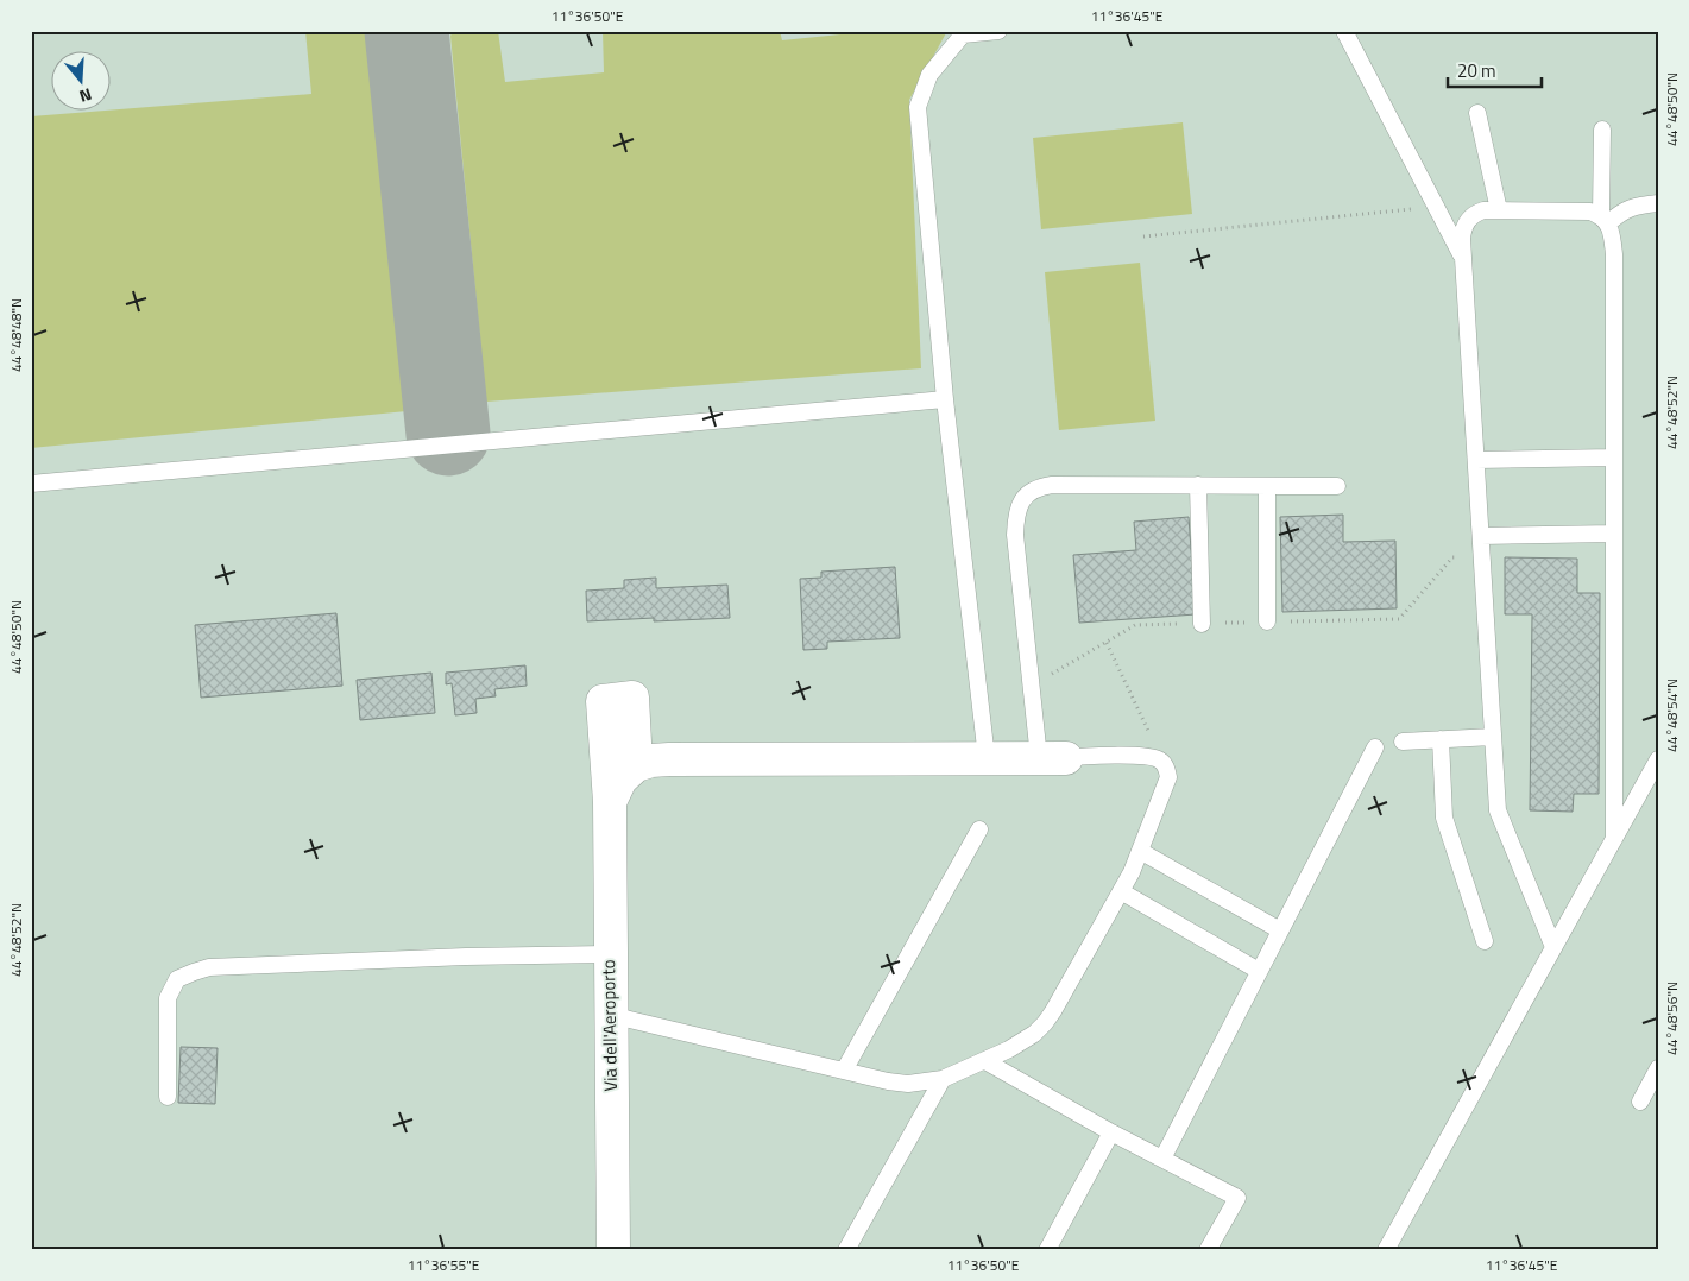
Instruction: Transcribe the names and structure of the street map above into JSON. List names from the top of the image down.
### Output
{
  "streets": {
    "street": ["Via dell'Aeroporto"]
  },
  "scale_bar": "20 m",
  "north": "bottom",
  "coordinates": [
    "11°36'50\"E",
    "11°36'45\"E",
    "44°48'50\"N",
    "44°48'48\"N",
    "44°48'52\"N",
    "44°48'54\"N",
    "44°48'56\"N",
    "11°36'55\"E"
  ]
}
